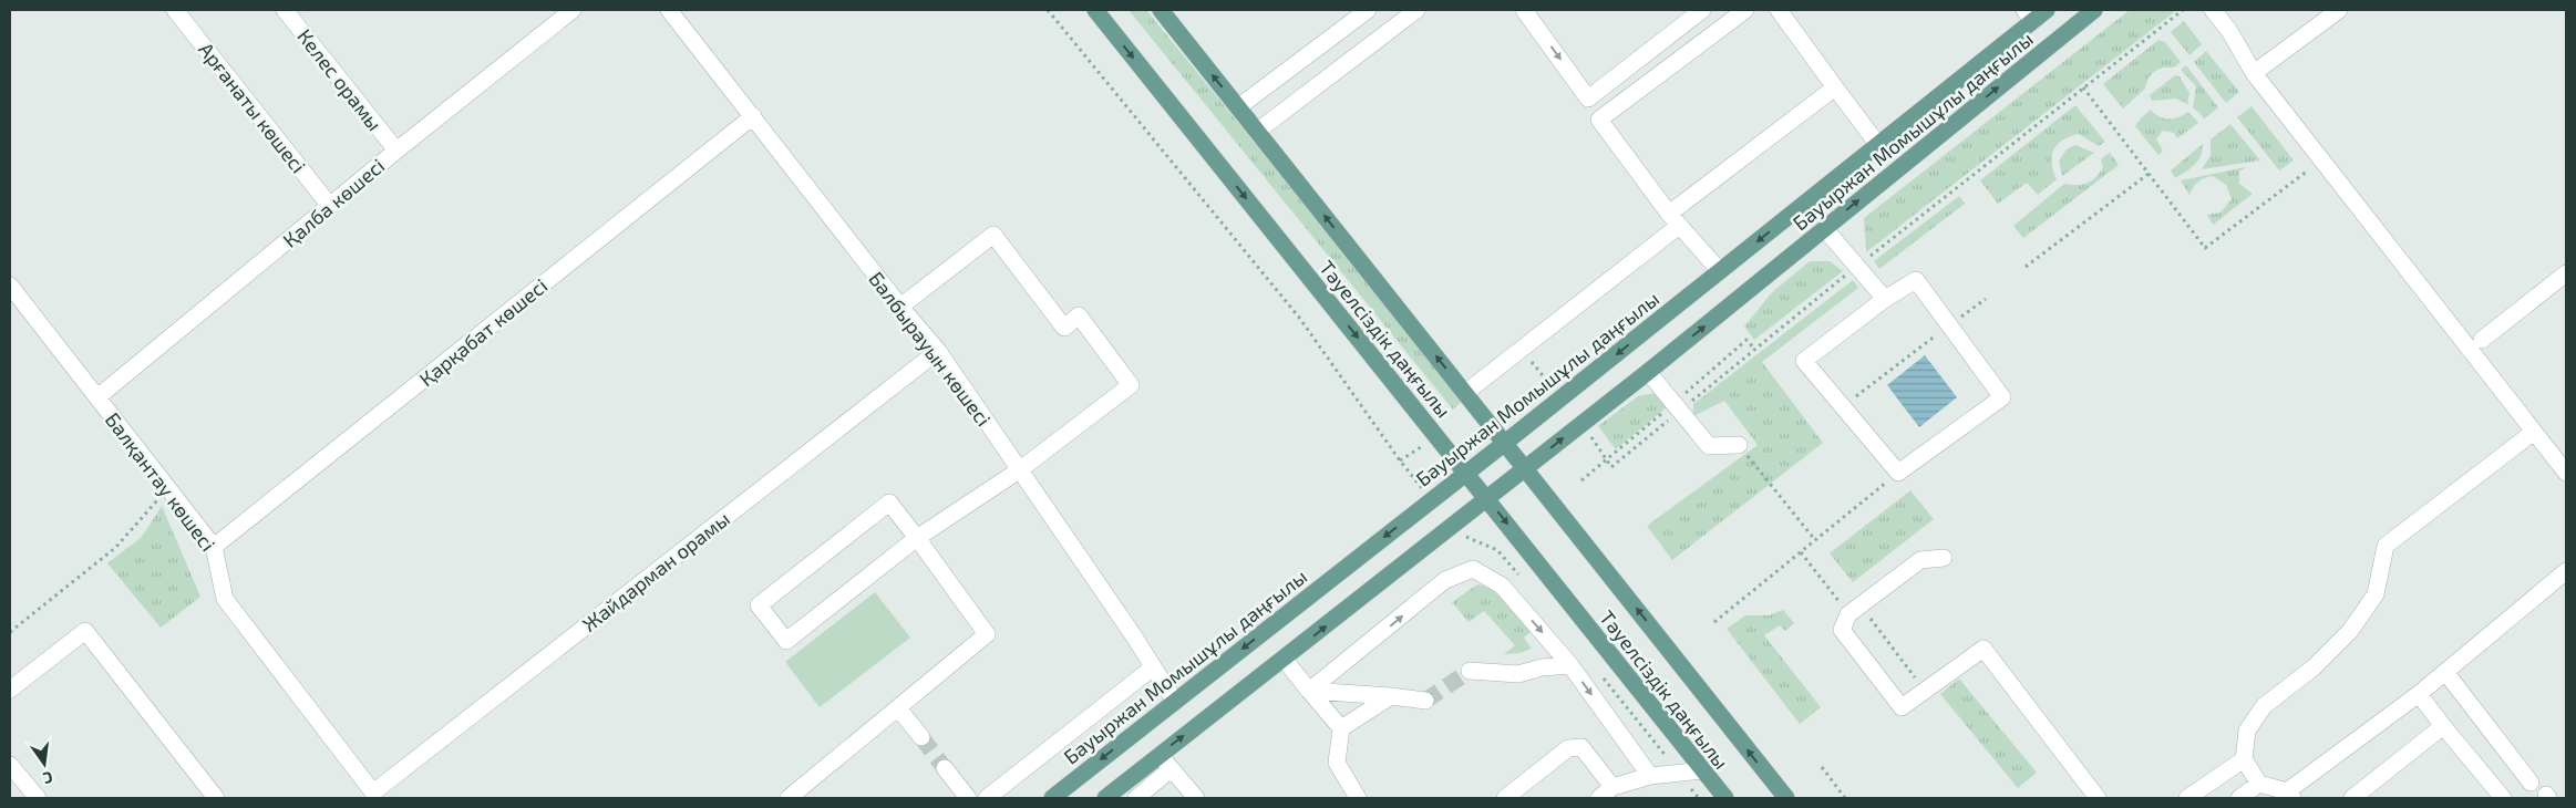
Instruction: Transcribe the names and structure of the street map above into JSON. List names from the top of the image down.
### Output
{
  "streets": {
    "main road": ["Бауыржан Момышұлы даңғылы", "Тәуелсіздік даңғылы"],
    "street": [
      "Келес орамы",
      "Арғанаты көшесі",
      "Қалба көшесі",
      "Қарқабат көшесі",
      "Балбырауын көшесі",
      "Балқантау көшесі",
      "Жайдарман орамы"
    ]
  },
  "crossings": [
    ["Келес орамы", "Қалба көшесі"],
    ["Арғанаты көшесі", "Қалба көшесі"],
    ["Бауыржан Момышұлы даңғылы", "Тәуелсіздік даңғылы"],
    ["Бауыржан Момышұлы даңғылы", "Балбырауын көшесі"],
    ["Қалба көшесі", "Балқантау көшесі"],
    ["Қарқабат көшесі", "Балбырауын көшесі"],
    ["Қарқабат көшесі", "Балқантау көшесі"],
    ["Балбырауын көшесі", "Жайдарман орамы"],
    ["Балқантау көшесі", "Жайдарман орамы"]
  ],
  "north": "bottom"
}
